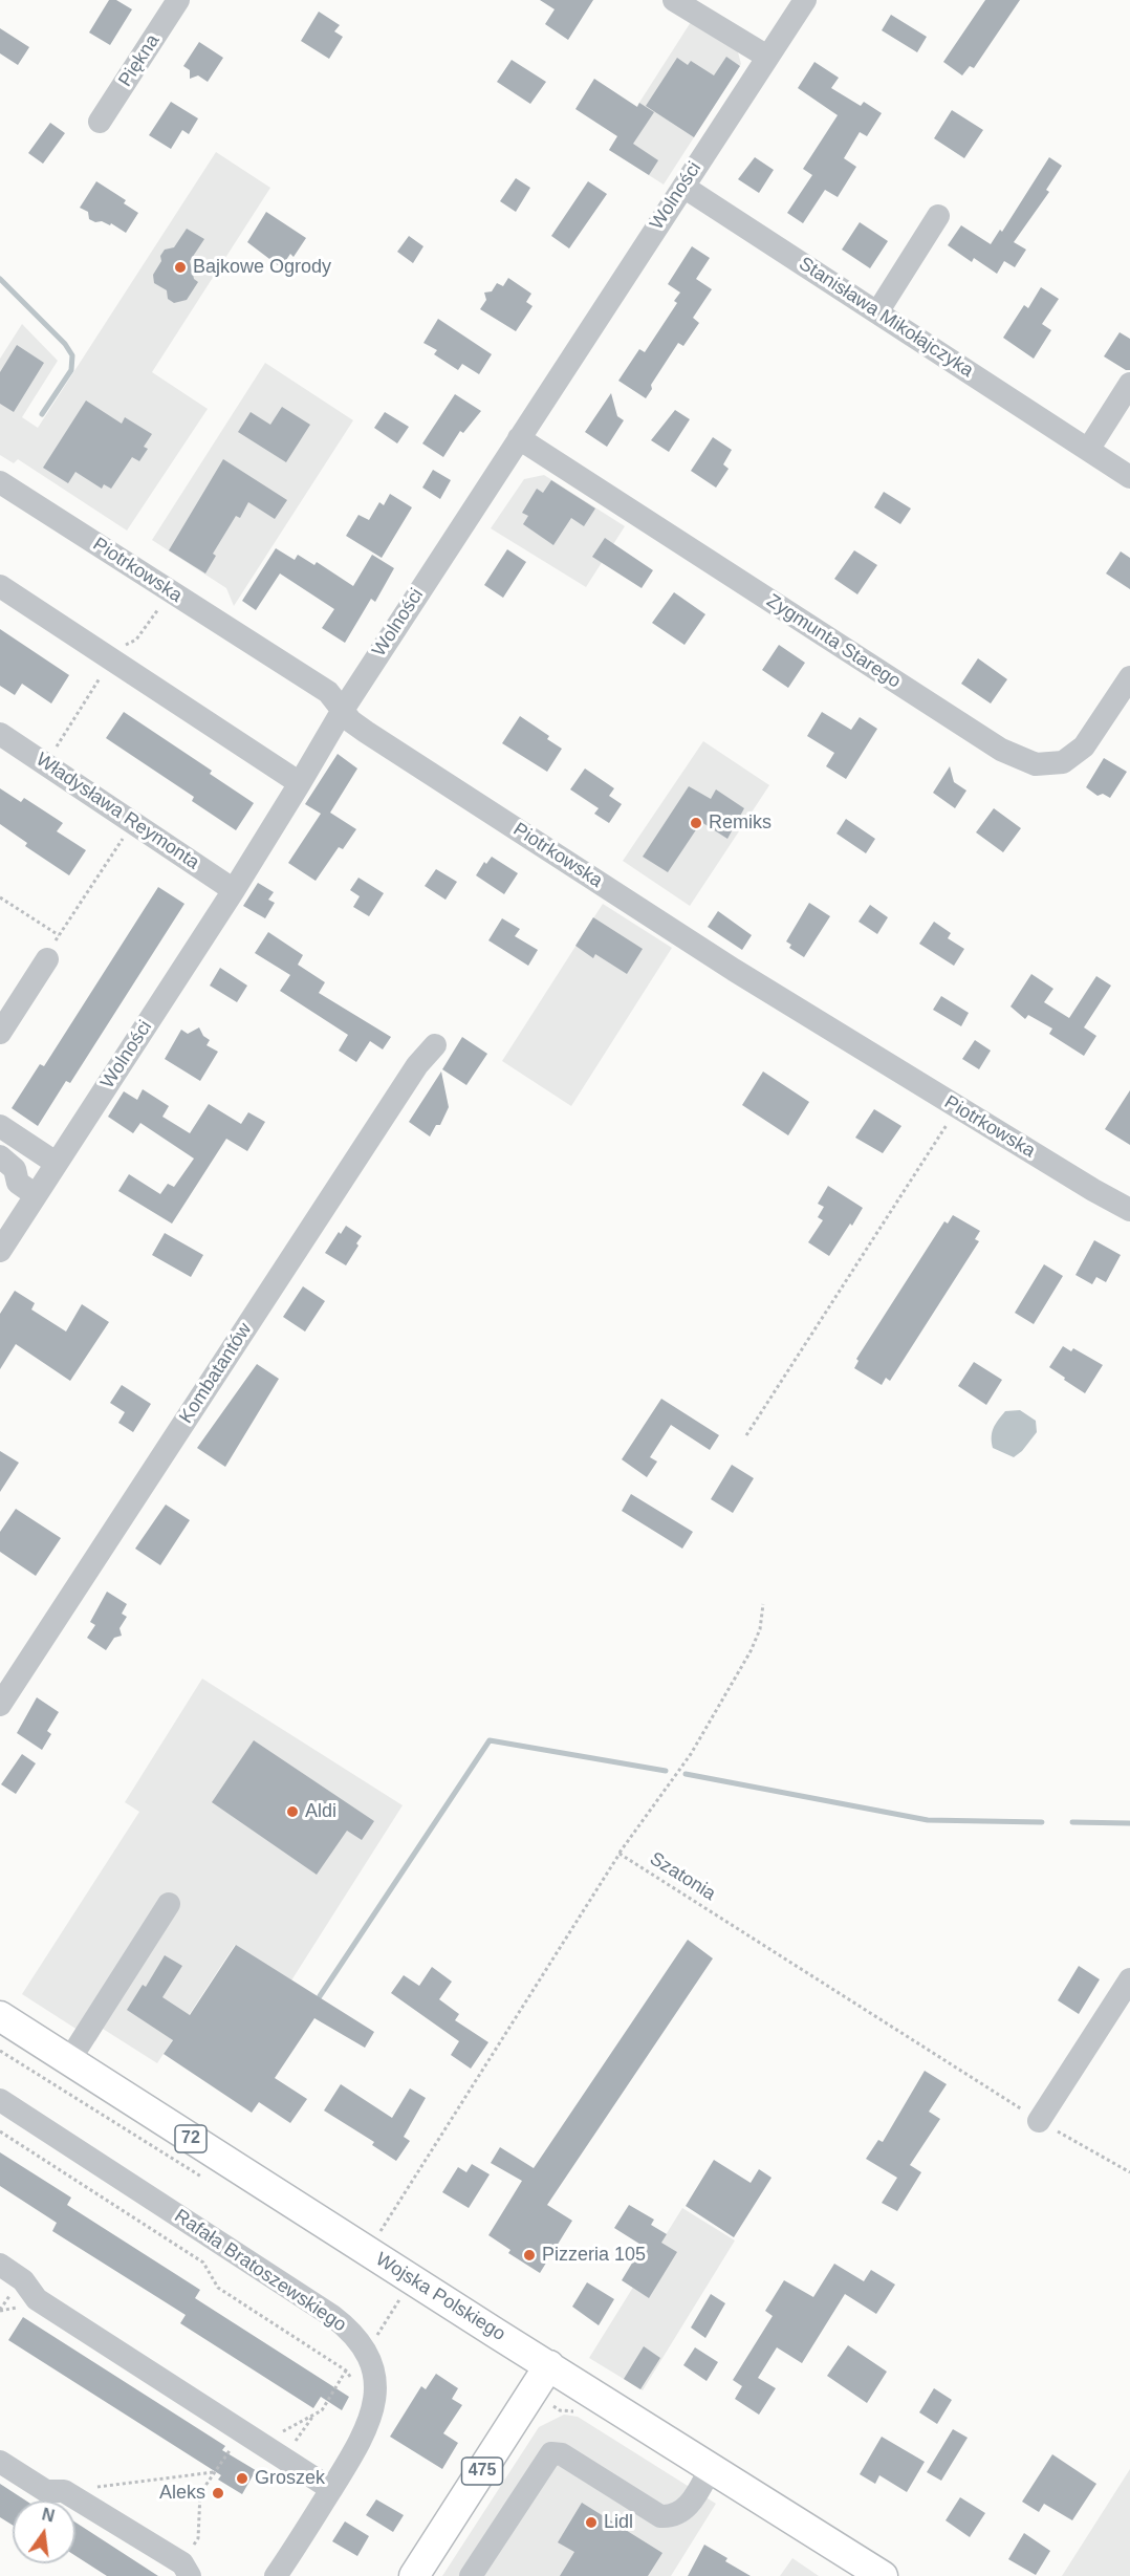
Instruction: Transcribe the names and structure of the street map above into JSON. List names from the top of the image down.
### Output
{
  "streets": {
    "main road": ["72", "Wojska Polskiego", "475"],
    "street": [
      "Piękna",
      "Wolności",
      "Stanisława Mikołajczyka",
      "Piotrkowska",
      "Zygmunta Starego",
      "Władysława Reymonta",
      "Kombatantów",
      "Rafała Bratoszewskiego"
    ],
    "path": ["Szatonia"]
  },
  "crossings": [
    ["Wolności", "Stanisława Mikołajczyka"],
    ["Wolności", "Piotrkowska"],
    ["Wolności", "Zygmunta Starego"],
    ["Wolności", "Władysława Reymonta"],
    ["Wojska Polskiego", "475"]
  ],
  "places": [
    "Bajkowe Ogrody",
    "Remiks",
    "Aldi",
    "Pizzeria 105",
    "Groszek",
    "Aleks",
    "Lidl"
  ],
  "north": "top"
}
